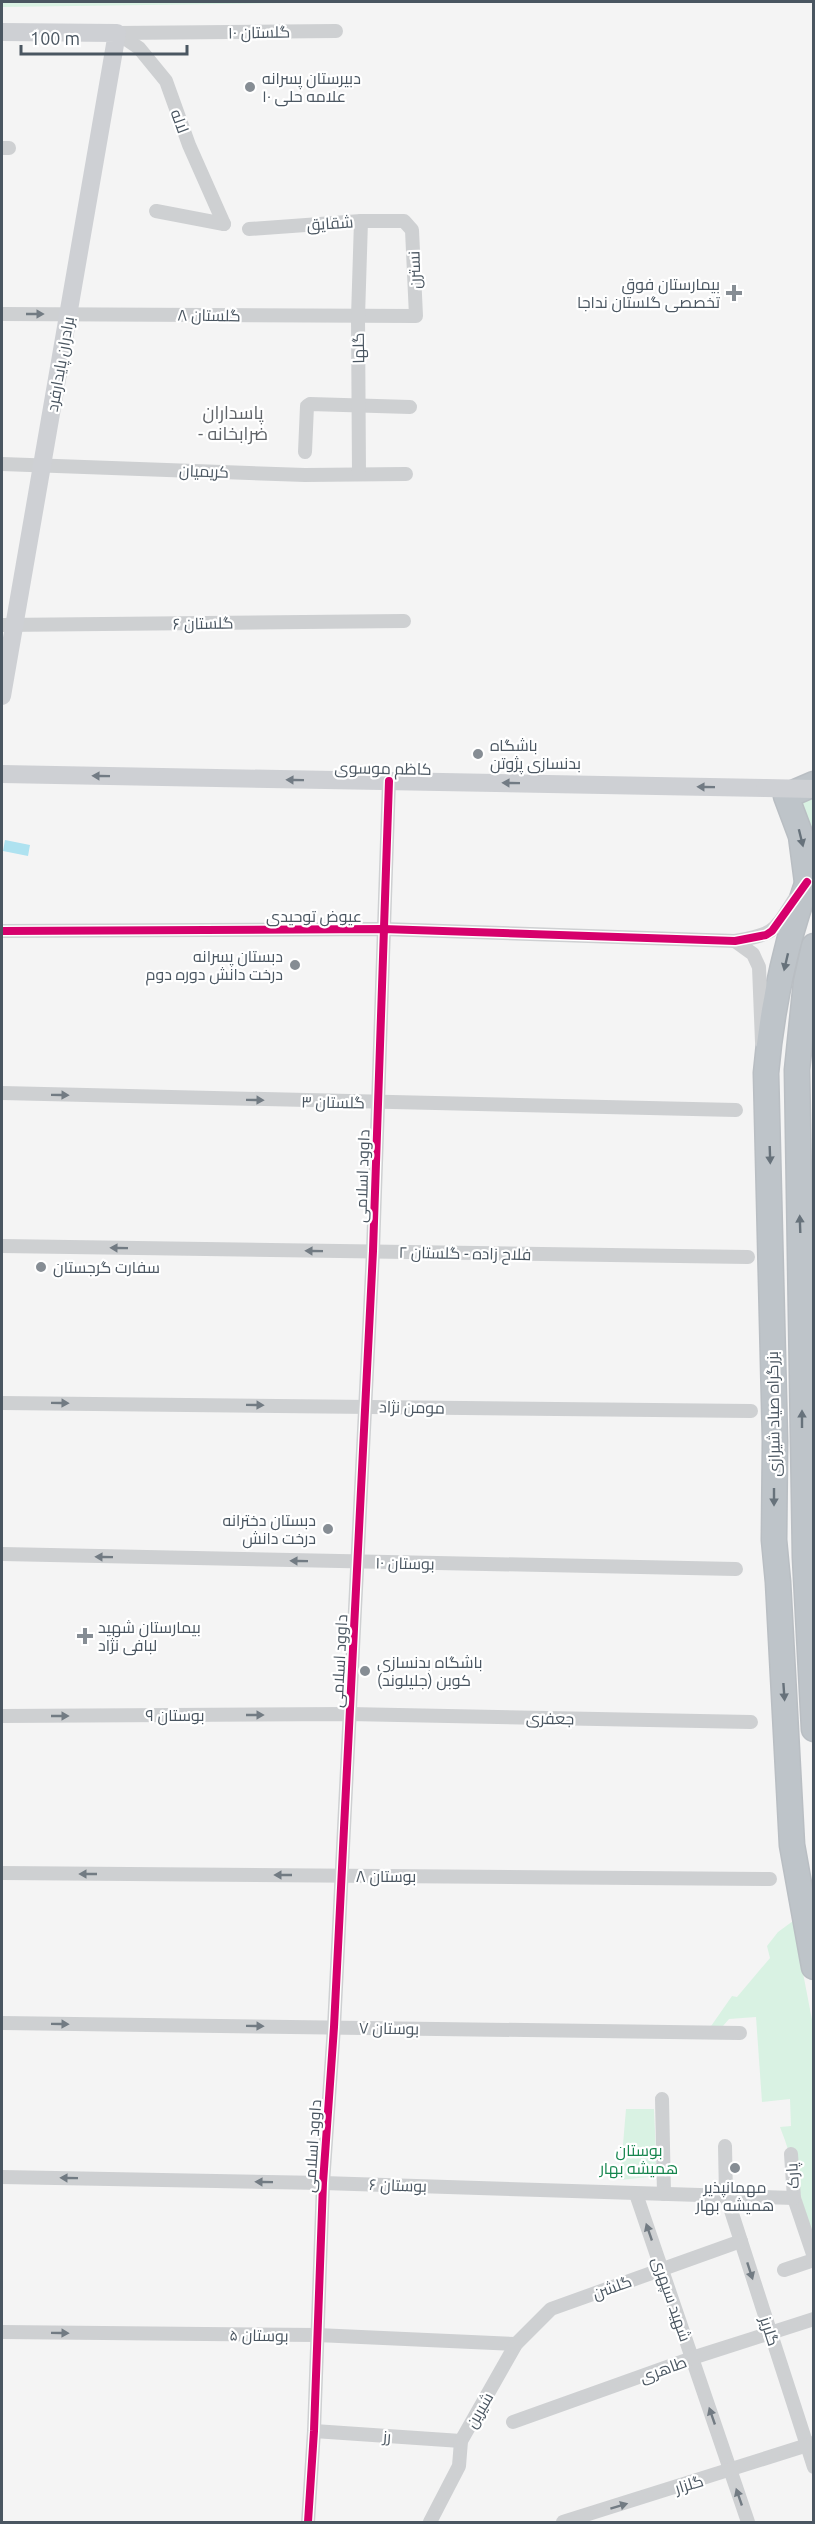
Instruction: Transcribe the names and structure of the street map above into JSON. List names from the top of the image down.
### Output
{
  "streets": {
    "highway": ["بزرگراه صیاد شیرازی"],
    "main road": ["گلستان ۱۰", "برادران پایدارفرد", "کاظم موسوی"],
    "street": [
      "لاله",
      "شقایق",
      "نسترن",
      "گلستان ۸",
      "گلها",
      "کریمیان",
      "گلستان ۶",
      "عیوض توحیدی",
      "گلستان ۳",
      "داوود اسلامی",
      "فلاح زاده - گلستان ۲",
      "مومن نژاد",
      "بوستان ۱۰",
      "بوستان ۹",
      "جعفری",
      "بوستان ۸",
      "بوستان ۷",
      "پارک",
      "بوستان ۶",
      "گلشن",
      "شهید سپهری",
      "گلریز",
      "بوستان ۵",
      "طاهری",
      "شیرین",
      "رز",
      "گلزار"
    ]
  },
  "crossings": [
    ["گلستان ۱۰", "لاله"],
    ["گلستان ۱۰", "برادران پایدارفرد"],
    ["لاله", "برادران پایدارفرد"],
    ["شقایق", "نسترن"],
    ["شقایق", "گلها"],
    ["نسترن", "گلستان ۸"],
    ["گلستان ۸", "گلها"],
    ["گلستان ۸", "برادران پایدارفرد"],
    ["گلها", "کریمیان"],
    ["برادران پایدارفرد", "کریمیان"],
    ["برادران پایدارفرد", "گلستان ۶"],
    ["کاظم موسوی", "داوود اسلامی"],
    ["عیوض توحیدی", "داوود اسلامی"],
    ["عیوض توحیدی", "بزرگراه صیاد شیرازی"],
    ["گلستان ۳", "داوود اسلامی"],
    ["داوود اسلامی", "فلاح زاده - گلستان ۲"],
    ["داوود اسلامی", "مومن نژاد"],
    ["داوود اسلامی", "بوستان ۱۰"],
    ["داوود اسلامی", "بوستان ۹"],
    ["داوود اسلامی", "جعفری"],
    ["داوود اسلامی", "بوستان ۸"],
    ["داوود اسلامی", "بوستان ۷"],
    ["داوود اسلامی", "بوستان ۶"],
    ["داوود اسلامی", "بوستان ۵"],
    ["داوود اسلامی", "رز"],
    ["بوستان ۹", "جعفری"],
    ["پارک", "بوستان ۶"],
    ["بوستان ۶", "شهید سپهری"],
    ["بوستان ۶", "گلریز"],
    ["گلشن", "شهید سپهری"],
    ["گلشن", "گلریز"],
    ["گلشن", "شیرین"],
    ["شهید سپهری", "طاهری"],
    ["شهید سپهری", "گلزار"],
    ["گلریز", "طاهری"],
    ["گلریز", "گلزار"],
    ["بوستان ۵", "شیرین"],
    ["شیرین", "رز"]
  ],
  "one_way": [
    "کاظم موسوی",
    "گلستان ۳",
    "فلاح زاده - گلستان ۲",
    "مومن نژاد",
    "بوستان ۱۰",
    "بوستان ۹",
    "بوستان ۸",
    "بوستان ۷",
    "بوستان ۶",
    "شهید سپهری",
    "بوستان ۵",
    "گلزار"
  ],
  "districts": ["پاسداران - ضرابخانه"],
  "parks": ["بوستان همیشه بهار"],
  "places": {
    "other": [
      "دبیرستان پسرانه علامه حلی ۱۰",
      "باشگاه بدنسازی پژوتن",
      "دبستان پسرانه درخت دانش دوره دوم",
      "سفارت گرجستان",
      "دبستان دخترانه درخت دانش",
      "باشگاه بدنسازی کوبن (جلیلوند)",
      "مهمانپذیر همیشه بهار"
    ],
    "health": ["بیمارستان فوق تخصصی گلستان نداجا", "بیمارستان شهید لبافی نژاد"]
  },
  "scale_bar": "100 m"
}
